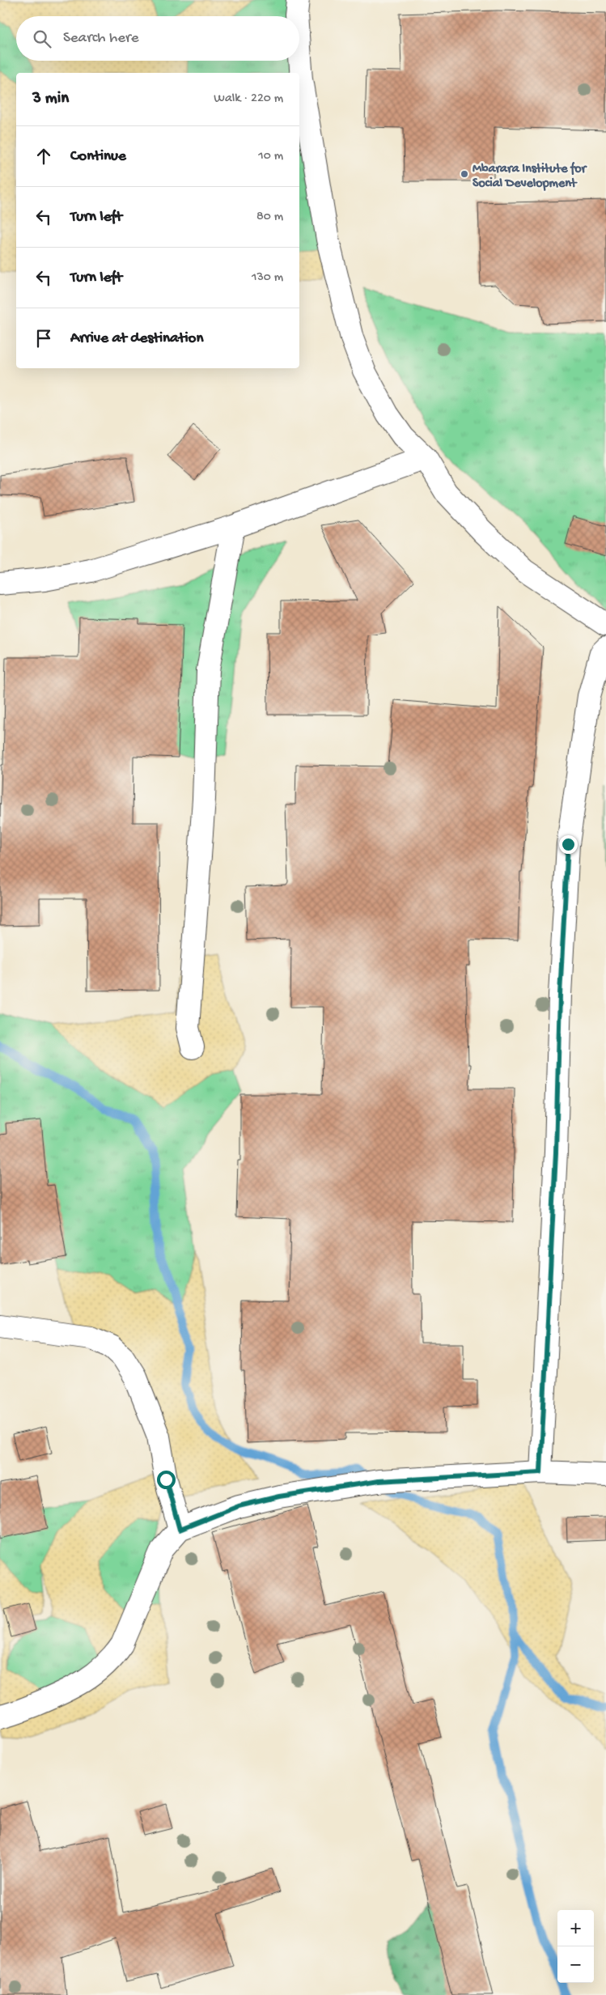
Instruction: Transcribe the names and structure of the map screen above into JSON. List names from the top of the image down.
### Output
{
  "places": ["Mbarara Institute for Social Development"],
  "page": {
    "search": "Search here",
    "heading": ["3 min", "Walk · 220 m"],
    "list": [
      ["Continue", "10 m"],
      ["Turn left", "80 m"],
      ["Turn left", "130 m"],
      "Arrive at destination"
    ],
    "map_buttons": ["+", "−"]
  }
}
